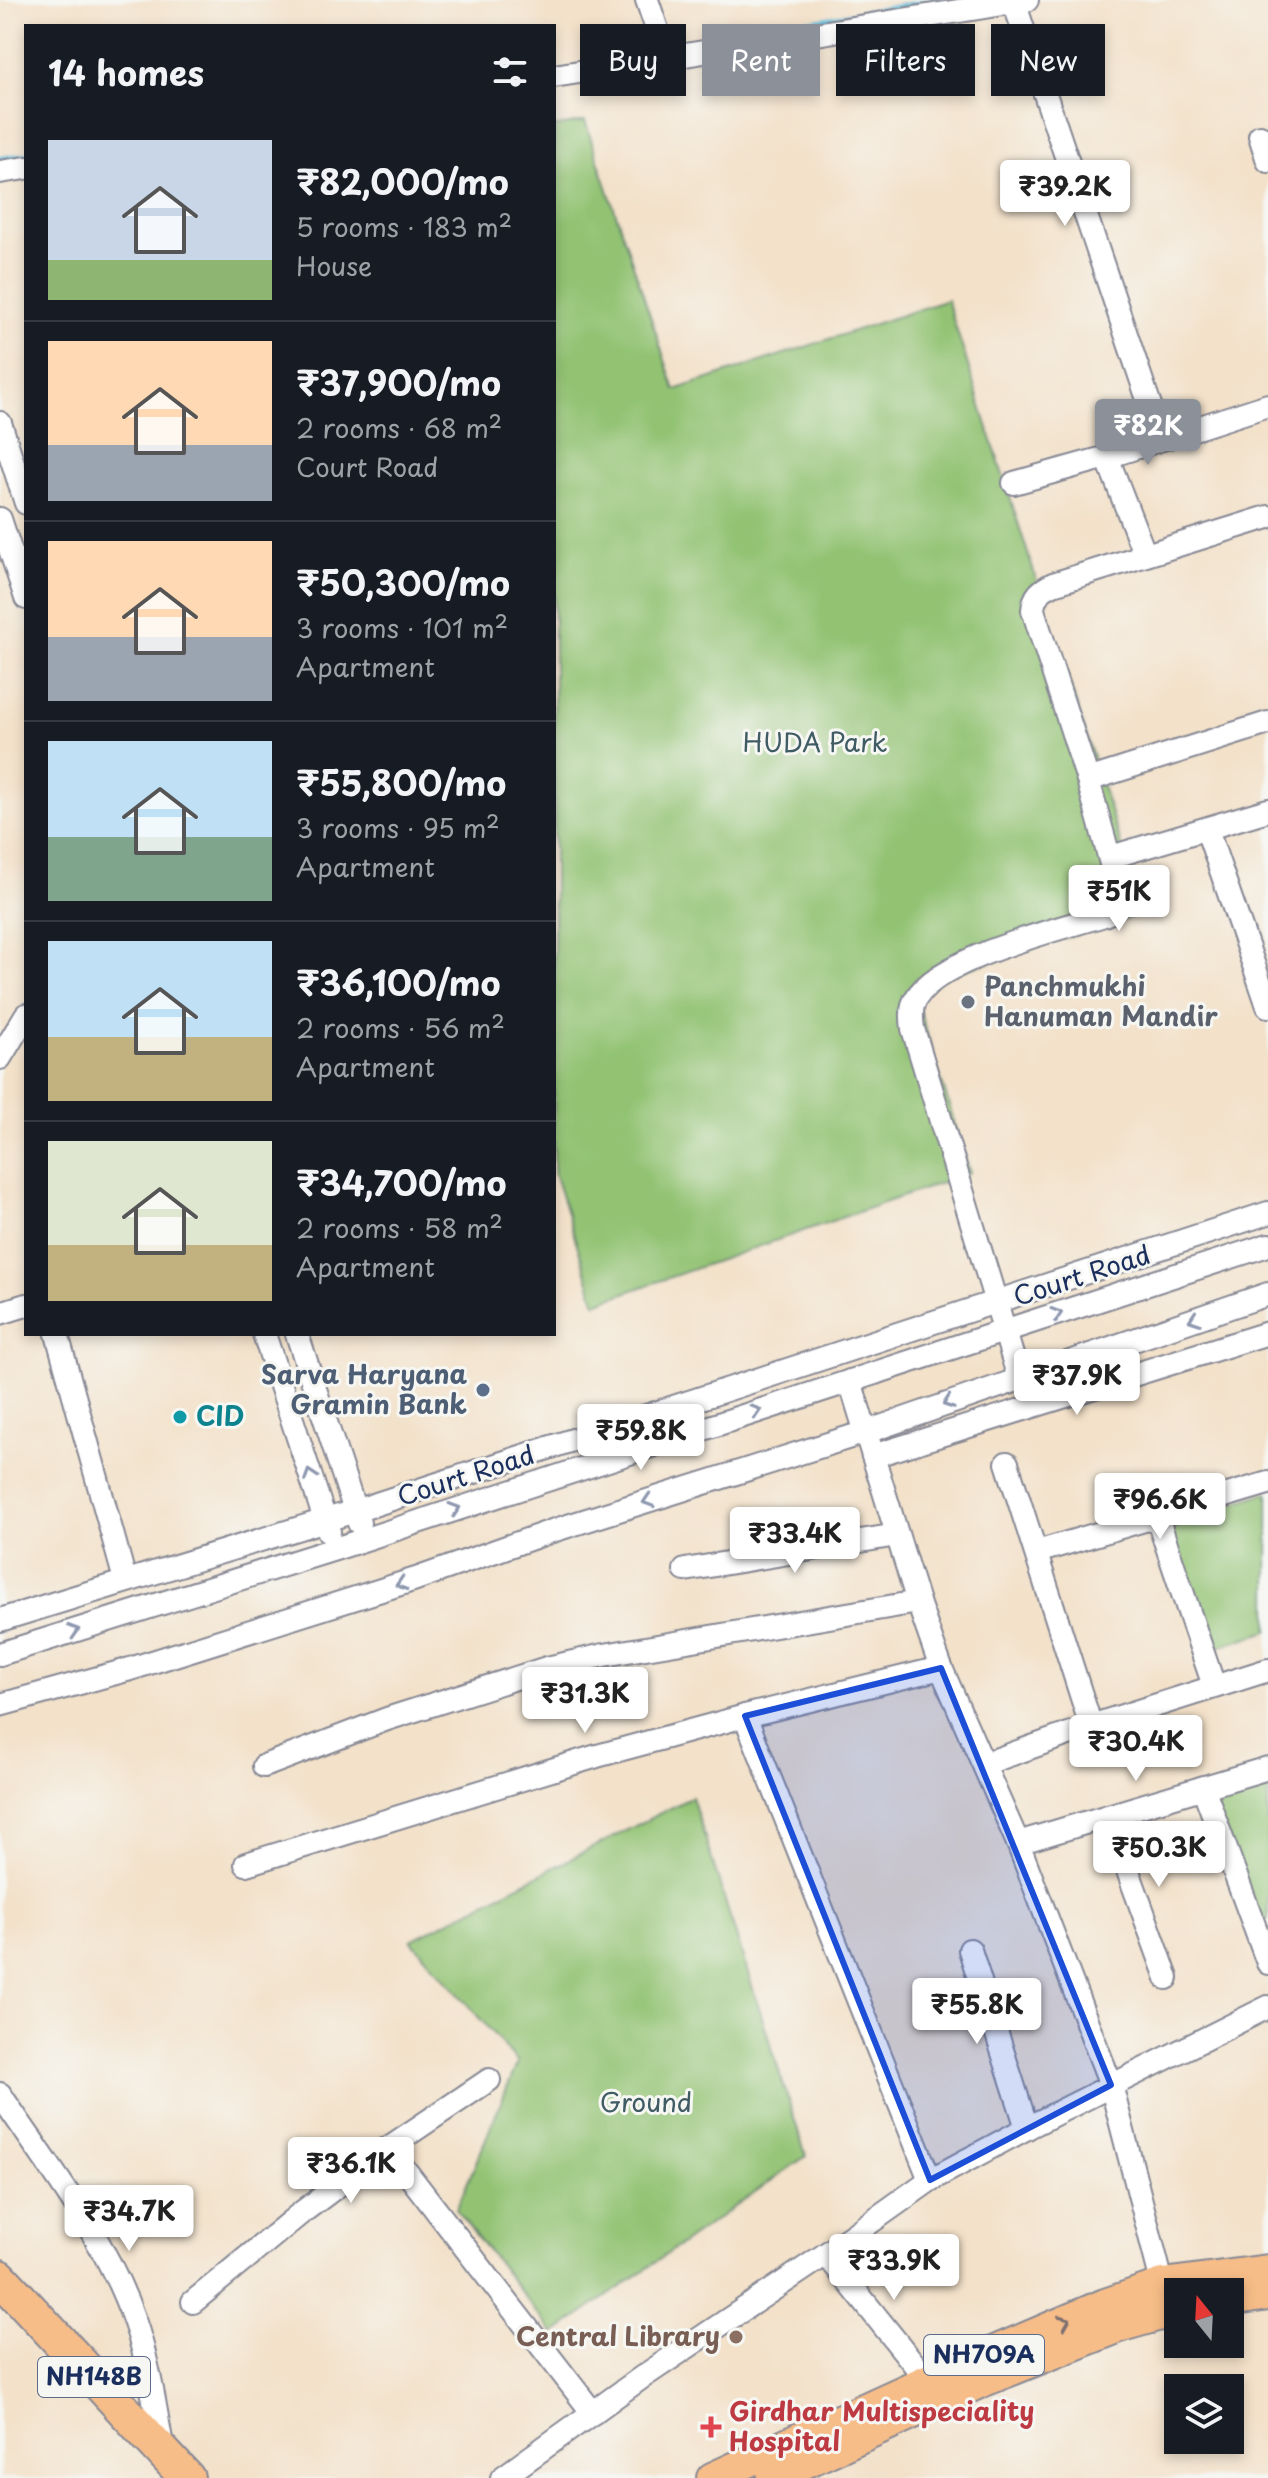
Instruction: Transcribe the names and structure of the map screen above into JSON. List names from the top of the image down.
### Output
{
  "streets": {
    "highway": ["NH148B"],
    "main road": ["NH709A"],
    "street": ["Court Road"]
  },
  "parks": ["HUDA Park", "Ground"],
  "places": {
    "other": [
      "Panchmukhi Hanuman Mandir",
      "Sarva Haryana Gramin Bank",
      "CID",
      "Central Library"
    ],
    "health": ["Girdhar Multispeciality Hospital"]
  },
  "north": "top",
  "page": {
    "chip": [
      "Buy",
      "Rent",
      "Filters",
      "New"
    ],
    "heading": "14 homes",
    "list": [
      {
        "name": "₹82,000/mo",
        "note": "5 rooms · 183 m² · House"
      },
      {
        "name": "₹37,900/mo",
        "note": "2 rooms · 68 m² · Court Road"
      },
      {
        "name": "₹50,300/mo",
        "note": "3 rooms · 101 m² · Apartment"
      },
      {
        "name": "₹55,800/mo",
        "note": "3 rooms · 95 m² · Apartment"
      },
      {
        "name": "₹36,100/mo",
        "note": "2 rooms · 56 m² · Apartment"
      },
      {
        "name": "₹34,700/mo",
        "note": "2 rooms · 58 m² · Apartment"
      }
    ],
    "price": [
      "₹39.2K",
      "₹82K",
      "₹51K",
      "₹37.9K",
      "₹59.8K",
      "₹96.6K",
      "₹33.4K",
      "₹31.3K",
      "₹30.4K",
      "₹50.3K",
      "₹55.8K",
      "₹36.1K",
      "₹34.7K",
      "₹33.9K"
    ]
  }
}
